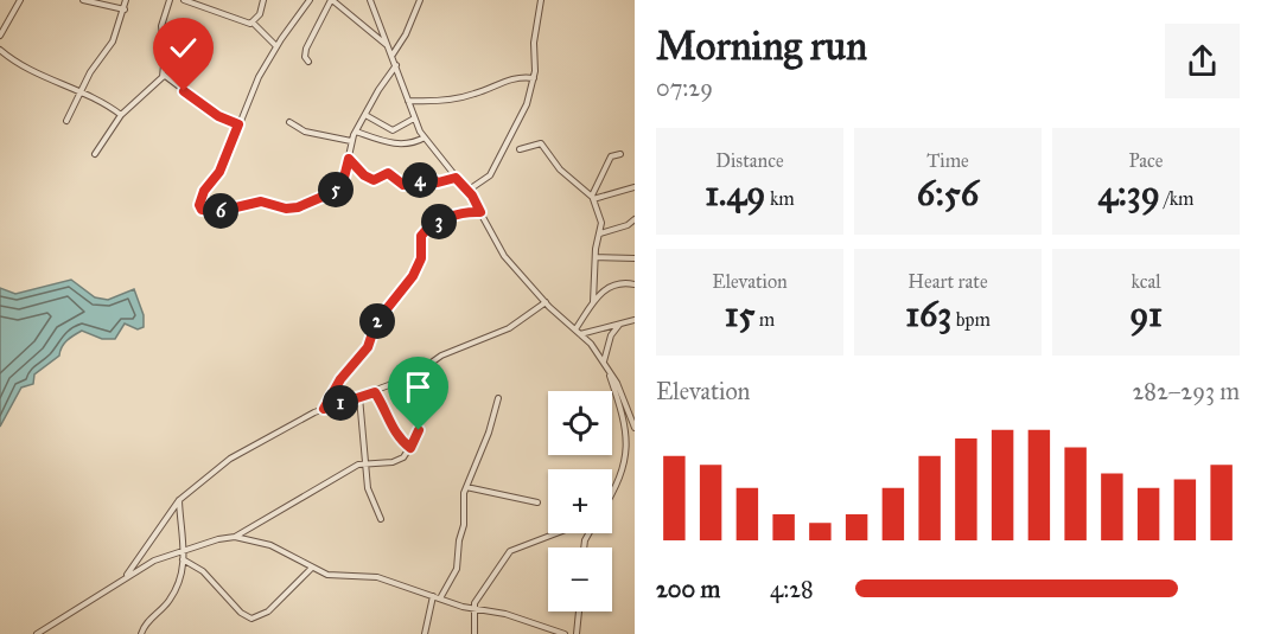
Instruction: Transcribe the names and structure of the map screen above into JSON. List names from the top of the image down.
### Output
{
  "page": {
    "heading": ["Morning run", "07:29"],
    "stats": [
      ["Distance", "1.49 km"],
      ["Time", "6:56"],
      ["Pace", "4:39 /km"],
      ["Elevation", "15 m"],
      ["Heart rate", "163 bpm"],
      ["kcal", "91"]
    ],
    "pins": [
      "4",
      "5",
      "6",
      "3",
      "2",
      "1"
    ],
    "chart": ["Elevation", "282–293 m"],
    "map_buttons": ["+", "−"],
    "list": [
      {
        "name": "200 m",
        "note": "4:28"
      }
    ]
  }
}
